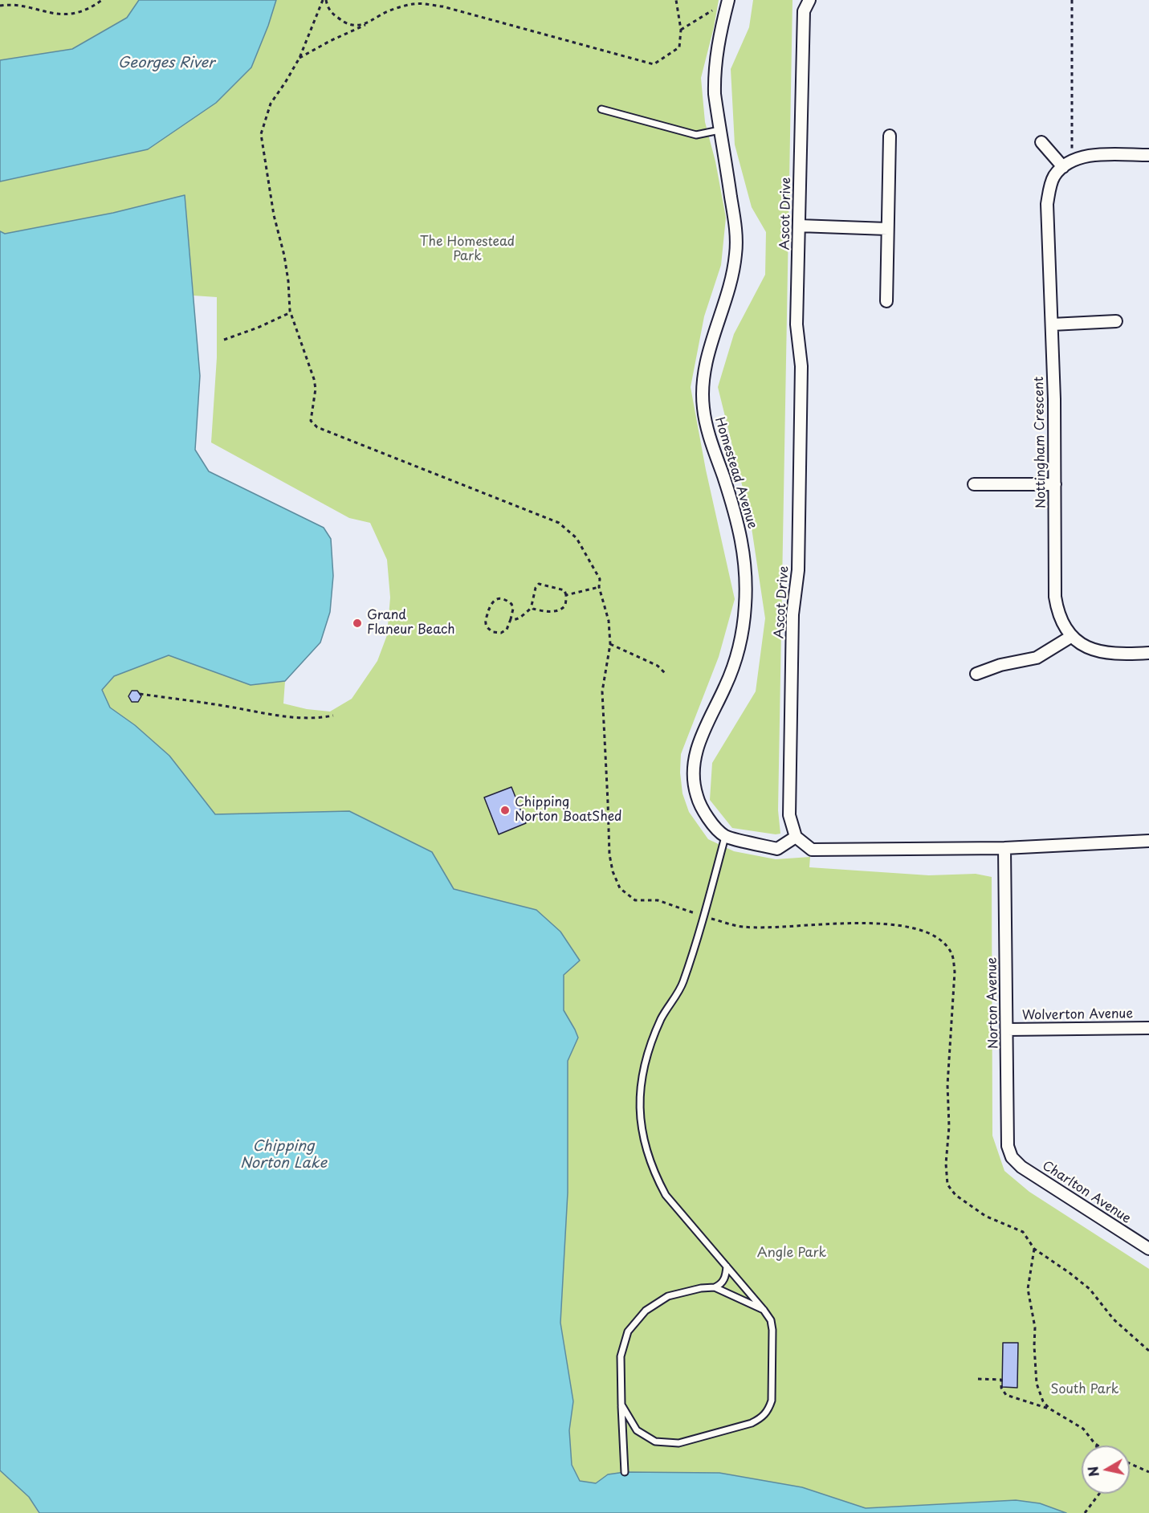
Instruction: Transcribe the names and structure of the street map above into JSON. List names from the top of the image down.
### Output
{
  "streets": {
    "street": [
      "Ascot Drive",
      "Nottingham Crescent",
      "Homestead Avenue",
      "Norton Avenue",
      "Wolverton Avenue",
      "Charlton Avenue"
    ]
  },
  "crossings": [
    ["Norton Avenue", "Wolverton Avenue"],
    ["Norton Avenue", "Charlton Avenue"]
  ],
  "water": ["Georges River", "Chipping Norton Lake"],
  "parks": ["The Homestead Park", "Angle Park", "South Park"],
  "places": ["Grand Flaneur Beach", "Chipping Norton BoatShed"],
  "north": "left"
}
